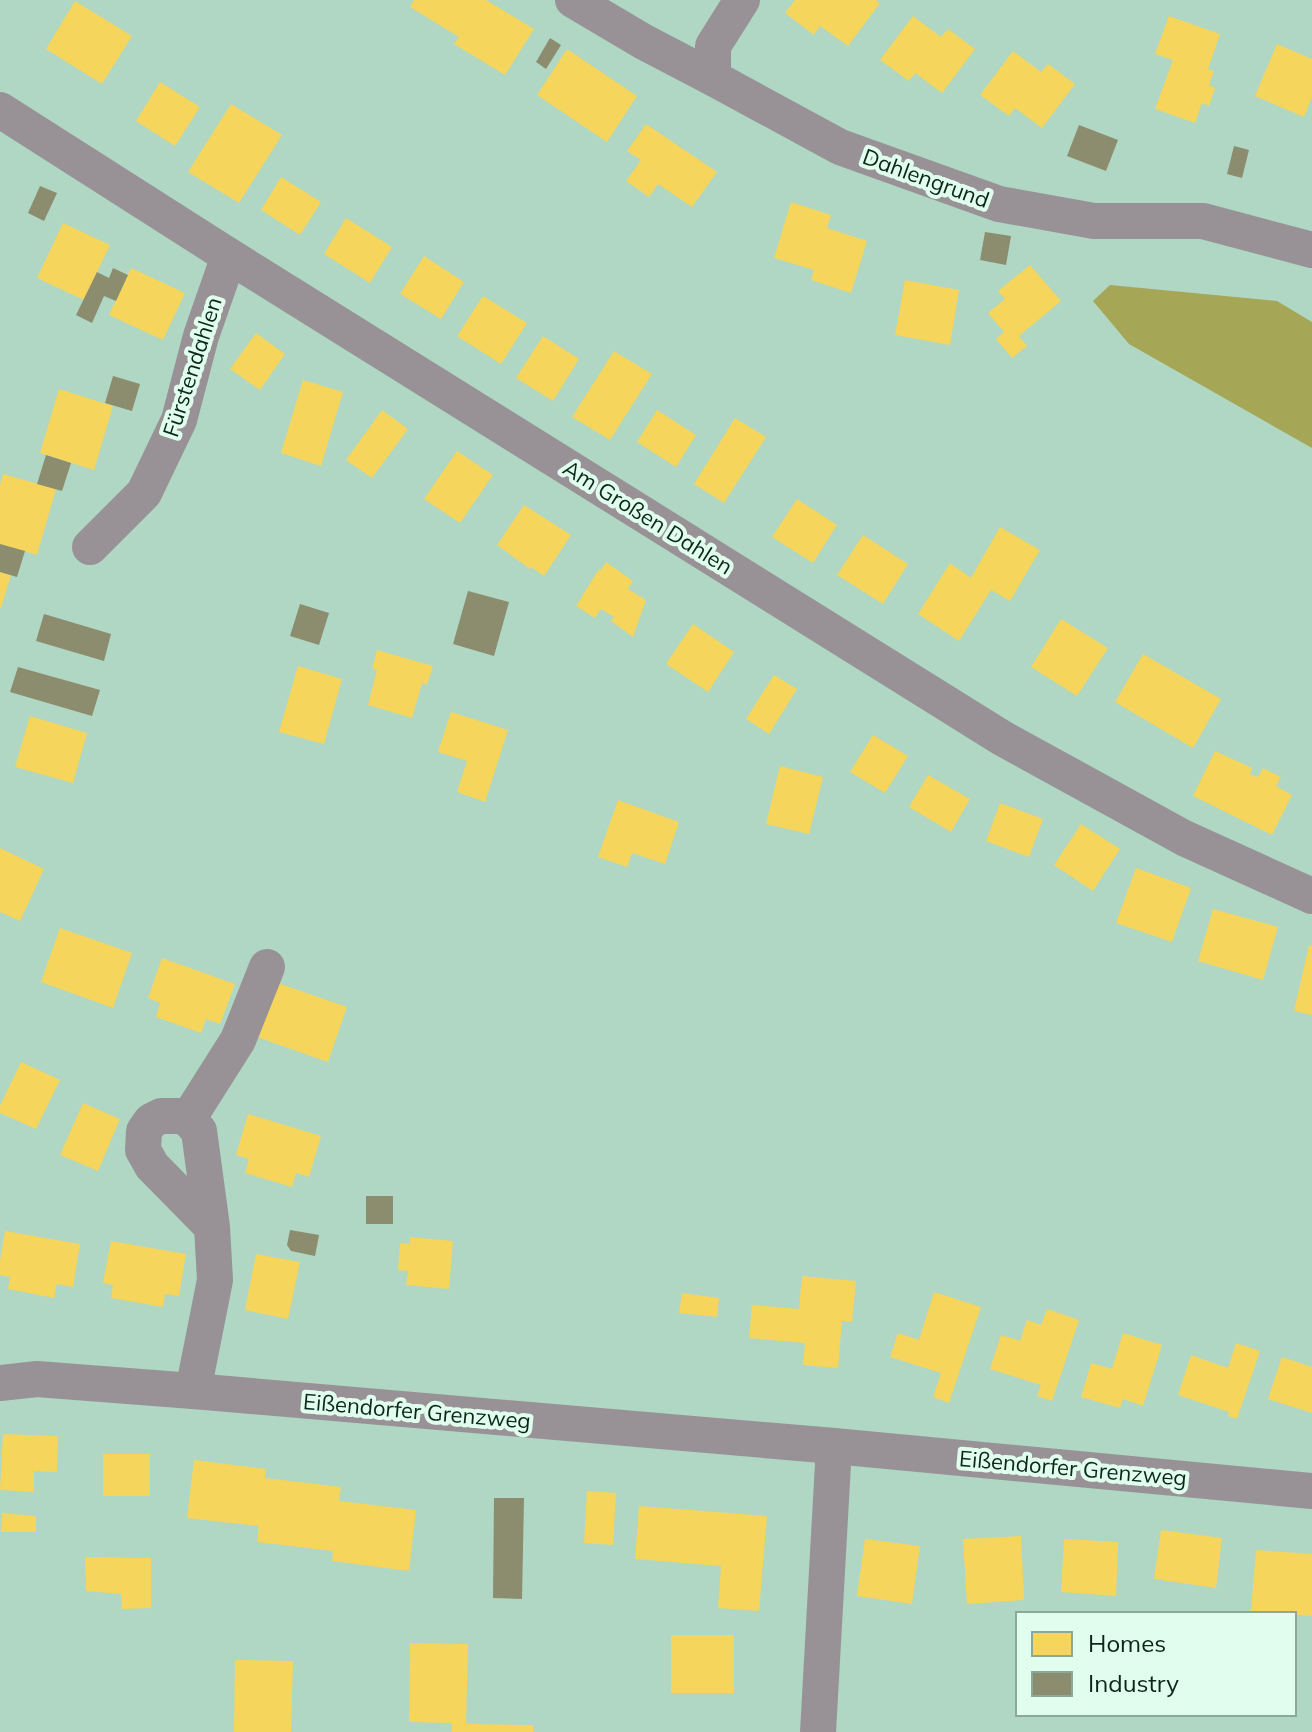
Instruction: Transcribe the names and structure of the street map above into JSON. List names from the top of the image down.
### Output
{
  "streets": {
    "street": [
      "Dahlengrund",
      "Fürstendahlen",
      "Am Großen Dahlen",
      "Eißendorfer Grenzweg"
    ]
  },
  "crossings": [
    ["Fürstendahlen", "Am Großen Dahlen"]
  ],
  "legend": ["Homes", "Industry"]
}
